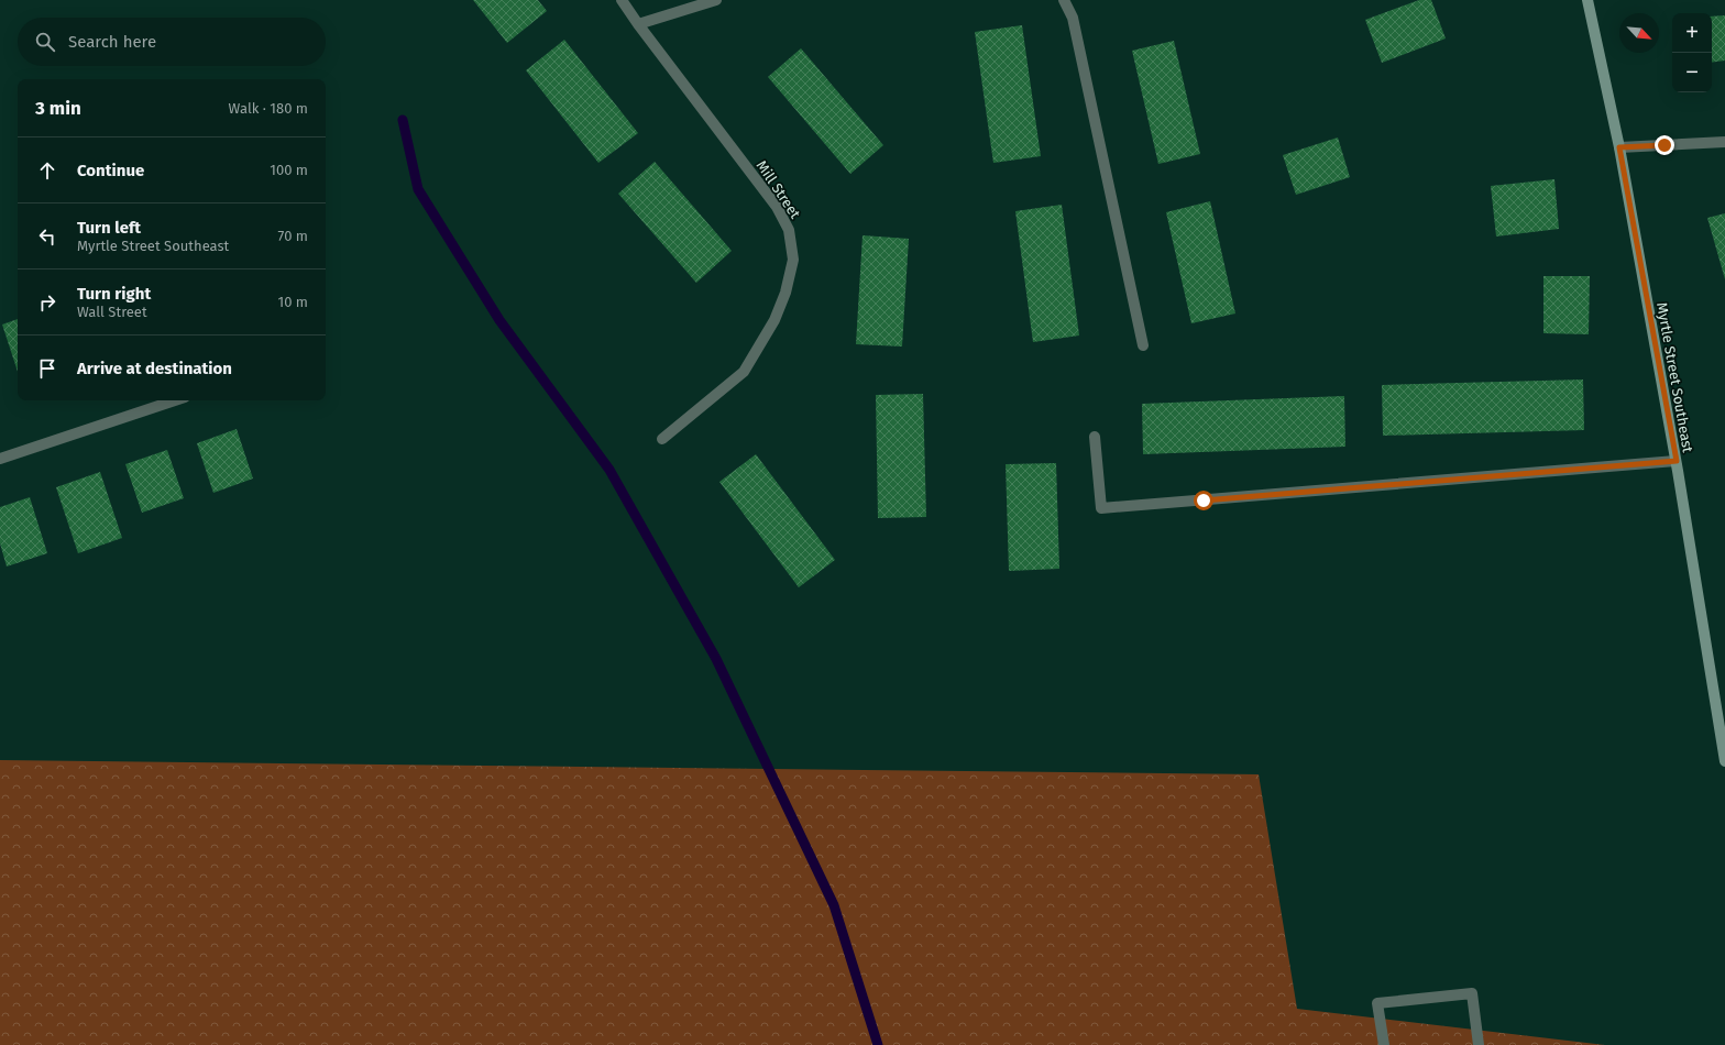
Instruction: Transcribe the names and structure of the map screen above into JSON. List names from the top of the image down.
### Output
{
  "streets": {
    "street": ["Mill Street", "Myrtle Street Southeast"]
  },
  "north": "bottom right",
  "page": {
    "map_buttons": ["+", "−"],
    "search": "Search here",
    "heading": ["3 min", "Walk · 180 m"],
    "list": [
      ["Continue", "100 m"],
      ["Turn left", "Myrtle Street Southeast", "70 m"],
      ["Turn right", "Wall Street", "10 m"],
      "Arrive at destination"
    ]
  }
}
